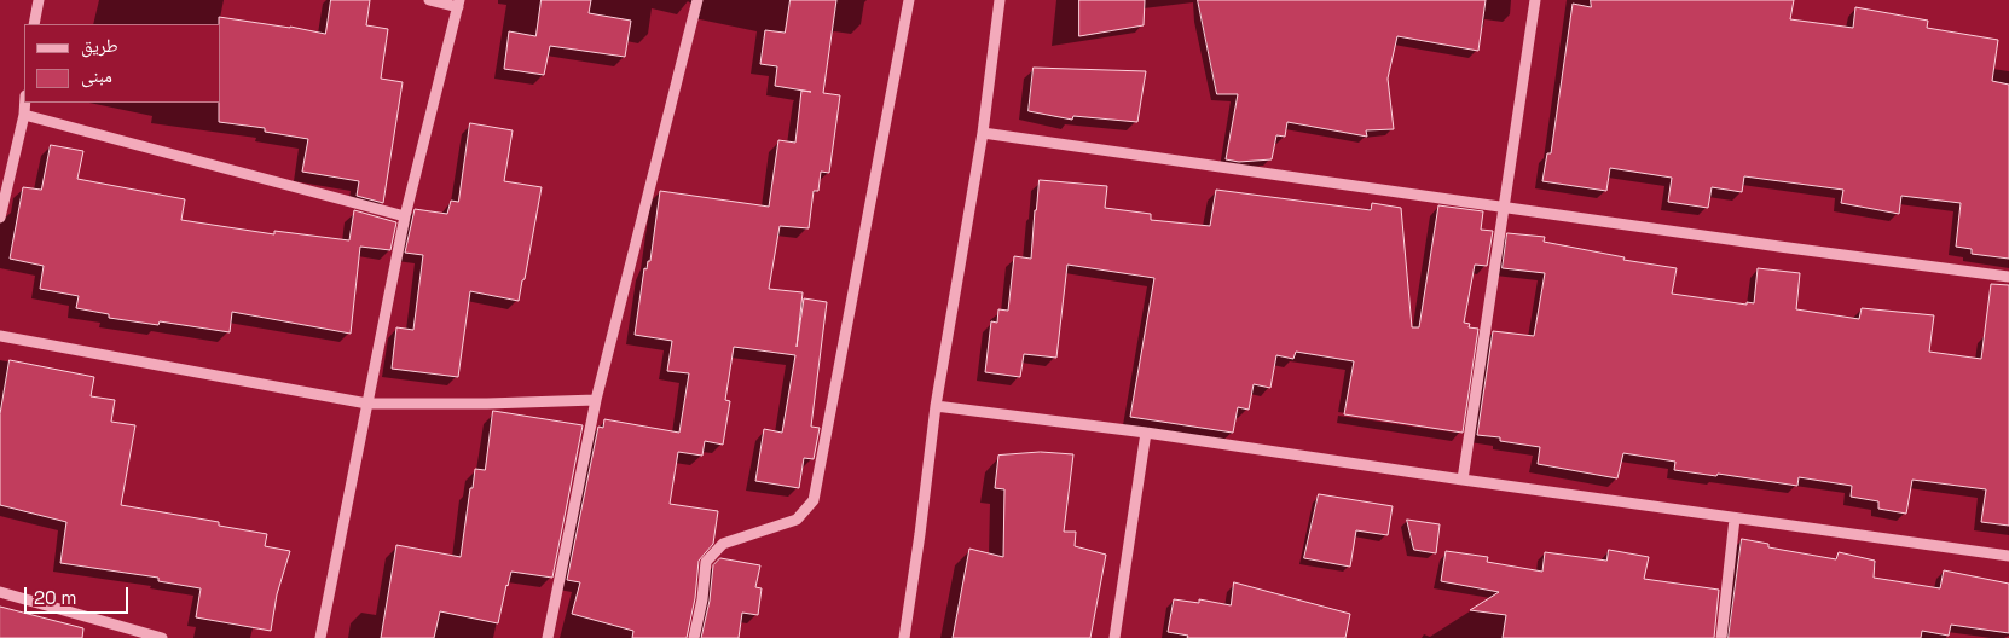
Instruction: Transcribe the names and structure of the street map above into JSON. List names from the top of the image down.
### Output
{
  "legend": ["طريق", "مبنى"],
  "scale_bar": "20 m"
}
